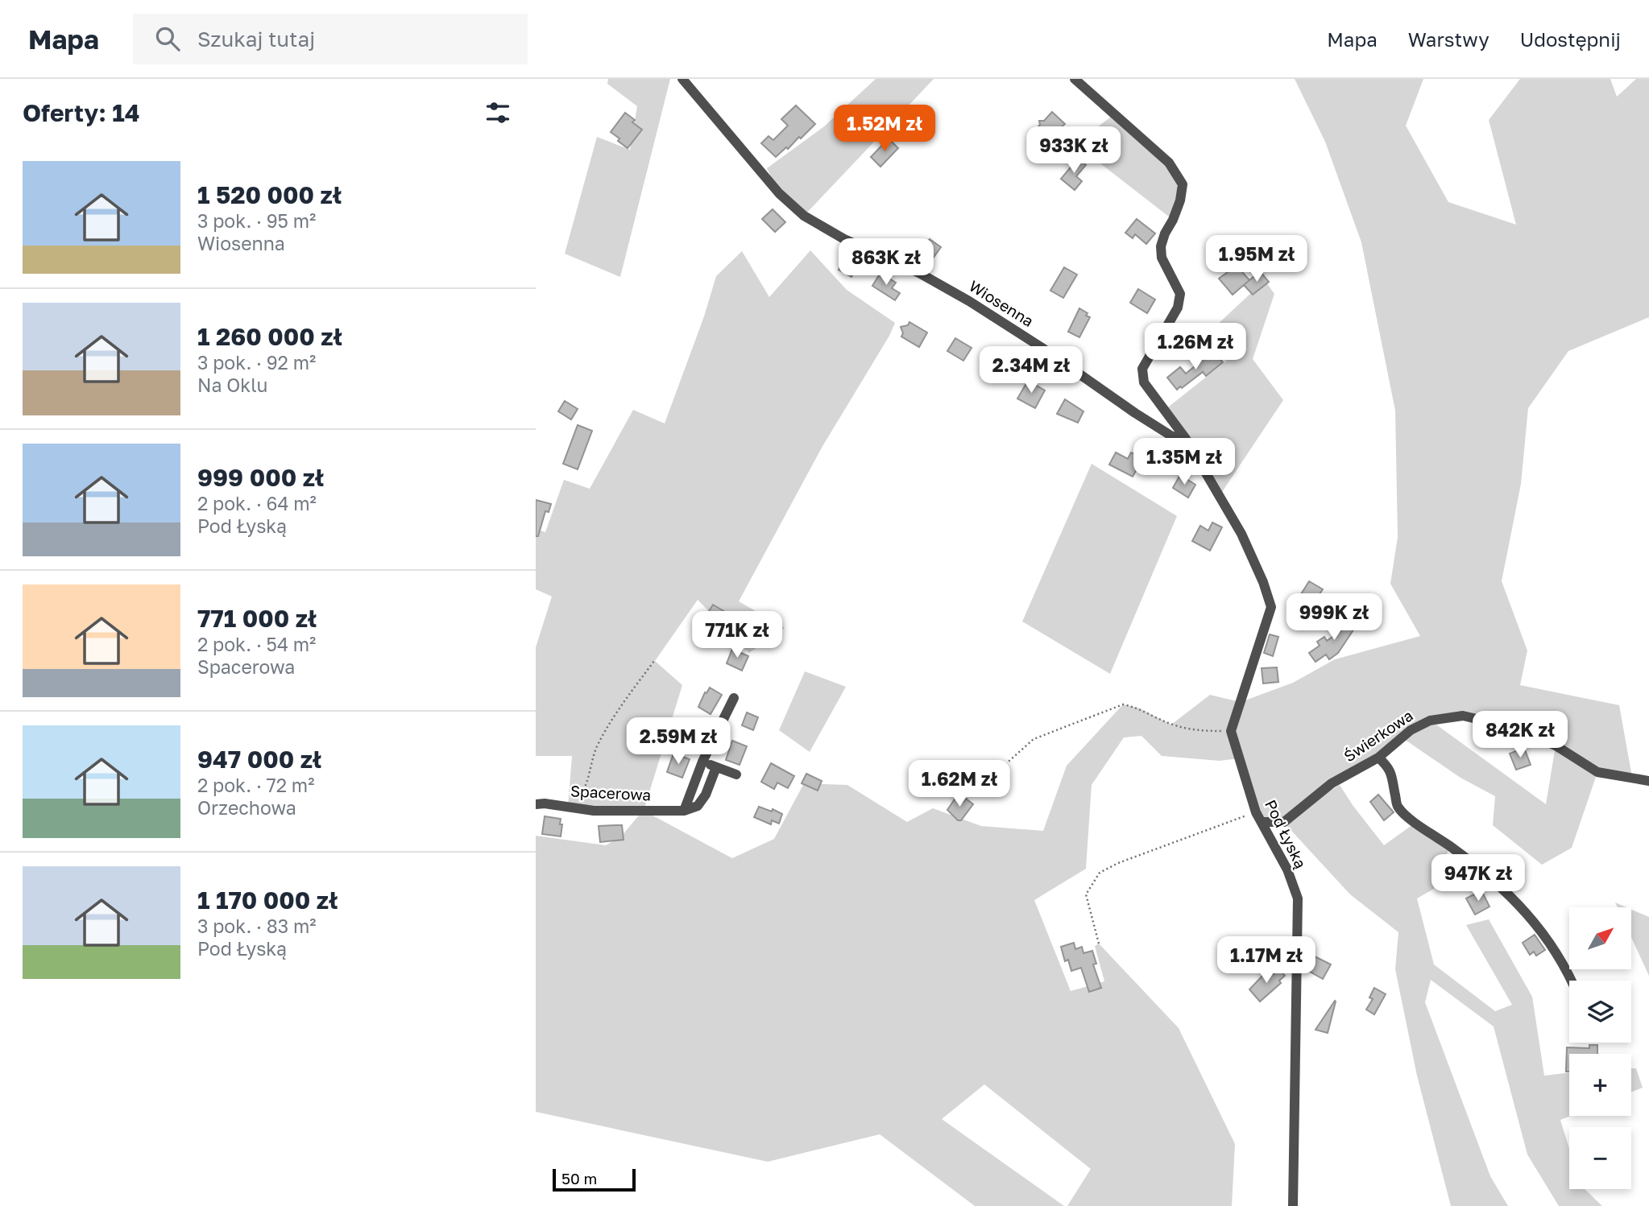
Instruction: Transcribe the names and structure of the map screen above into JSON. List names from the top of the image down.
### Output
{
  "streets": {
    "street": [
      "Wiosenna",
      "Świerkowa",
      "Spacerowa",
      "Pod Łyską"
    ]
  },
  "crossings": [
    ["Świerkowa", "Pod Łyską"]
  ],
  "scale_bar": "50 m",
  "north": "top right",
  "page": {
    "header": "Mapa",
    "search": "Szukaj tutaj",
    "nav": ["Mapa", "Warstwy", "Udostępnij"],
    "heading": "Oferty: 14",
    "price": [
      "1.52M zł",
      "933K zł",
      "1.95M zł",
      "863K zł",
      "1.26M zł",
      "2.34M zł",
      "1.35M zł",
      "999K zł",
      "771K zł",
      "842K zł",
      "2.59M zł",
      "1.62M zł",
      "947K zł",
      "1.17M zł"
    ],
    "list": [
      {
        "name": "1 520 000 zł",
        "note": "3 pok. · 95 m² · Wiosenna"
      },
      {
        "name": "1 260 000 zł",
        "note": "3 pok. · 92 m² · Na Oklu"
      },
      {
        "name": "999 000 zł",
        "note": "2 pok. · 64 m² · Pod Łyską"
      },
      {
        "name": "771 000 zł",
        "note": "2 pok. · 54 m² · Spacerowa"
      },
      {
        "name": "947 000 zł",
        "note": "2 pok. · 72 m² · Orzechowa"
      },
      {
        "name": "1 170 000 zł",
        "note": "3 pok. · 83 m² · Pod Łyską"
      }
    ],
    "map_buttons": ["+", "−"],
    "scale": "50 m"
  }
}
